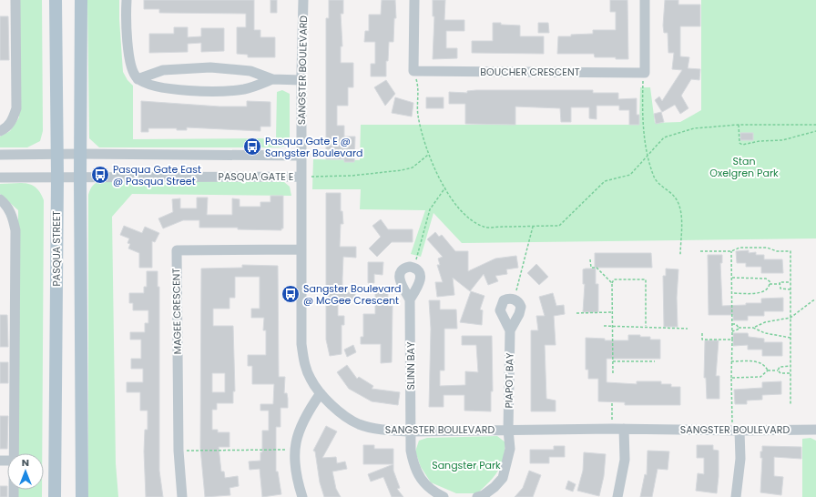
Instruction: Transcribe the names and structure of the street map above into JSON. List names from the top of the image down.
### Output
{
  "streets": {
    "main road": ["PASQUA STREET"],
    "street": [
      "SANGSTER BOULEVARD",
      "BOUCHER CRESCENT",
      "PASQUA GATE E",
      "MAGEE CRESCENT",
      "SLINN BAY",
      "PIAPOT BAY"
    ]
  },
  "crossings": [
    ["SANGSTER BOULEVARD", "PASQUA GATE E"],
    ["SANGSTER BOULEVARD", "MAGEE CRESCENT"],
    ["SANGSTER BOULEVARD", "SLINN BAY"],
    ["SANGSTER BOULEVARD", "PIAPOT BAY"],
    ["PASQUA GATE E", "PASQUA STREET"]
  ],
  "parks": ["Stan Oxelgren Park", "Sangster Park"],
  "places": {
    "bus stop": ["Pasqua Gate E @ Sangster Boulevard", "Pasqua Gate East @ Pasqua Street", "Sangster Boulevard @ McGee Crescent"]
  },
  "north": "top"
}
